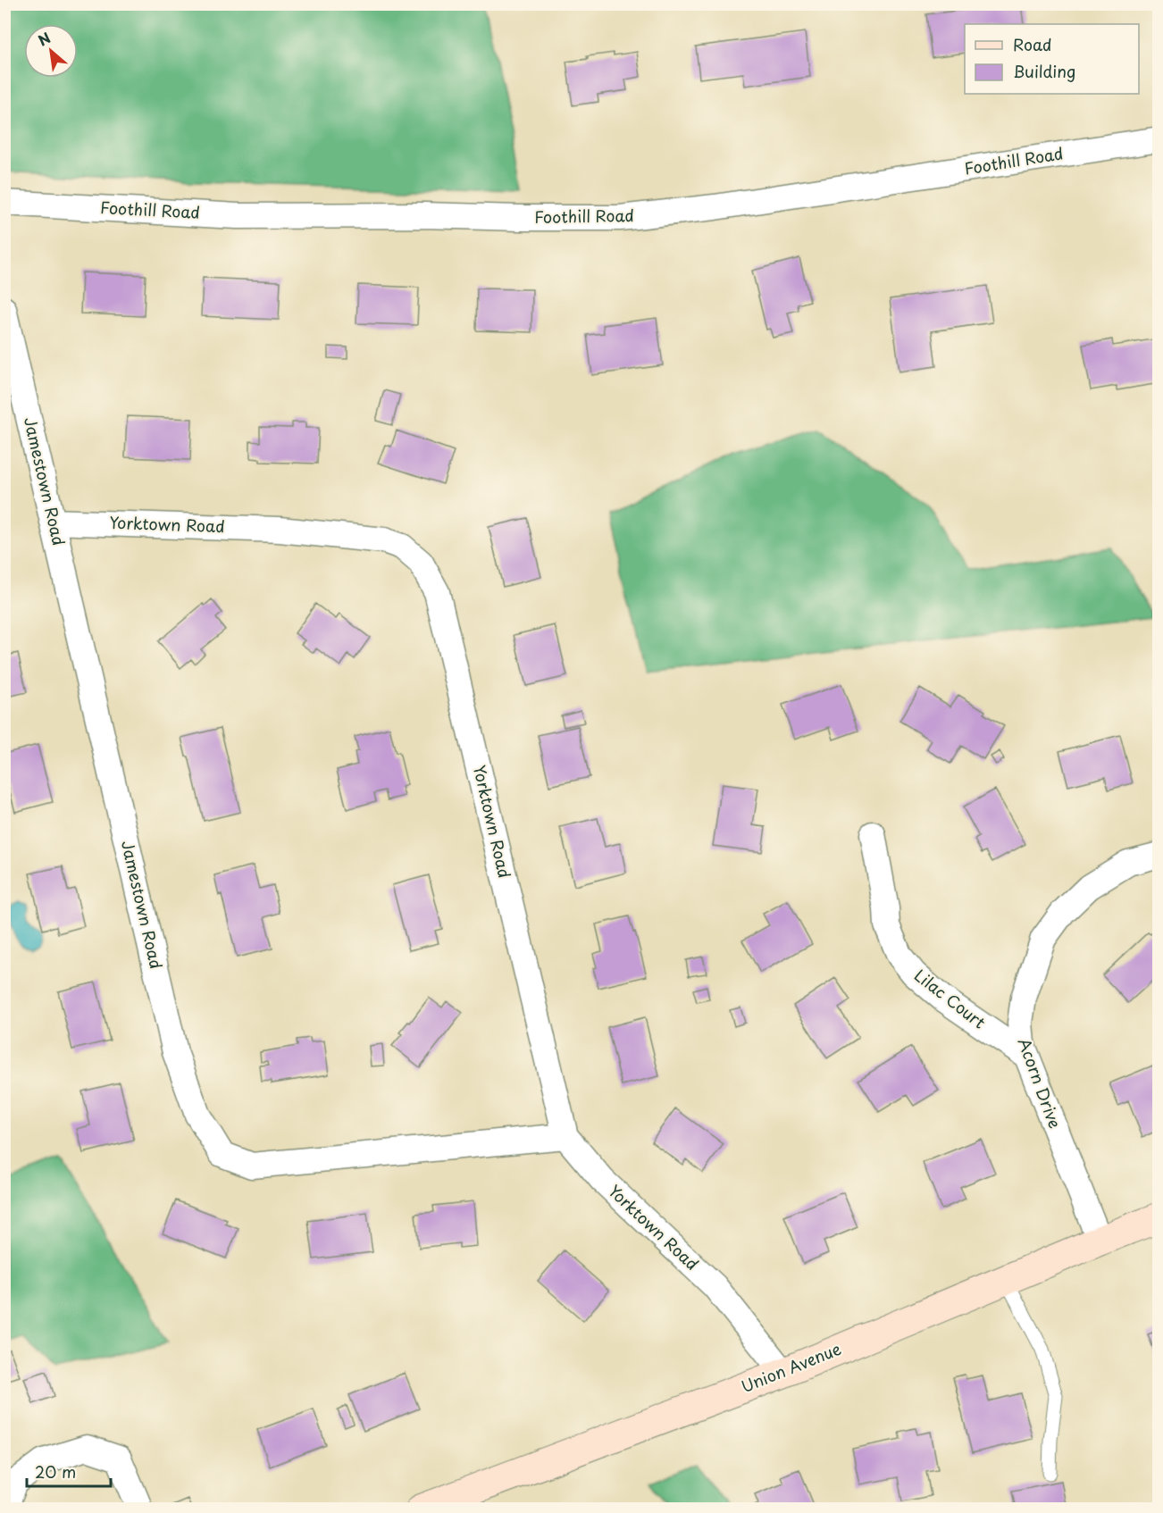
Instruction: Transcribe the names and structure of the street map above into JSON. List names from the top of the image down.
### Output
{
  "streets": {
    "street": [
      "Foothill Road",
      "Jamestown Road",
      "Yorktown Road",
      "Lilac Court",
      "Acorn Drive",
      "Union Avenue"
    ]
  },
  "crossings": [
    ["Jamestown Road", "Yorktown Road"],
    ["Yorktown Road", "Union Avenue"],
    ["Lilac Court", "Acorn Drive"],
    ["Acorn Drive", "Union Avenue"]
  ],
  "legend": ["Road", "Building"],
  "scale_bar": "20 m",
  "north": "top left"
}
